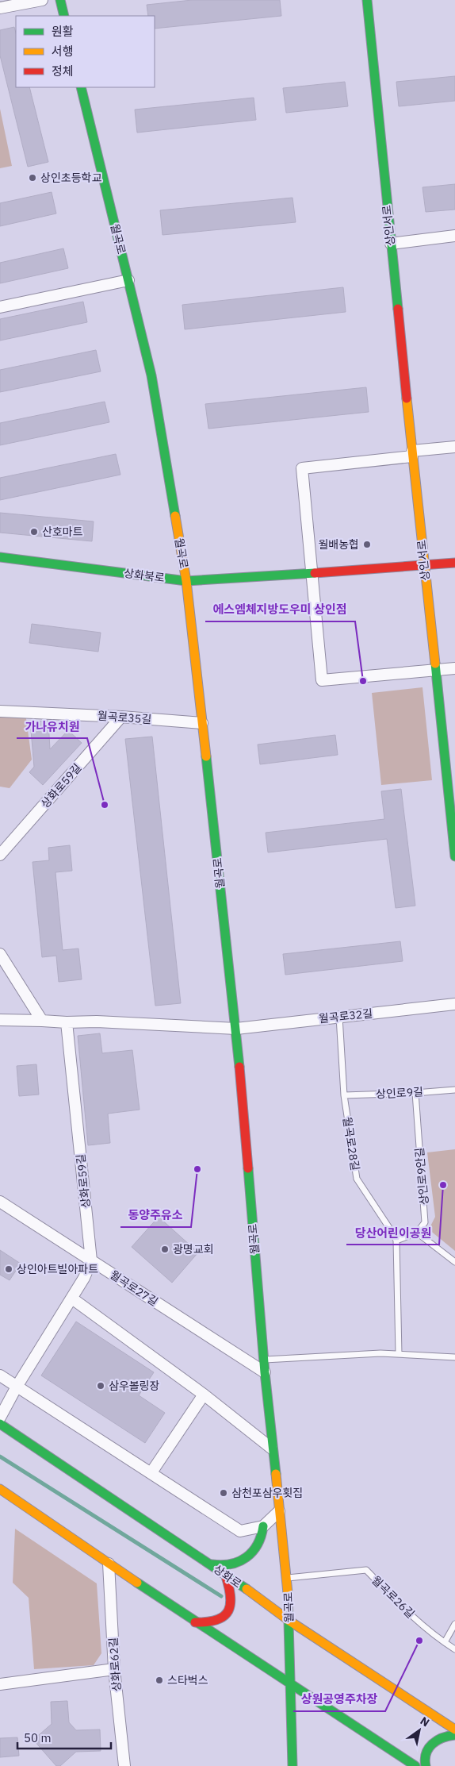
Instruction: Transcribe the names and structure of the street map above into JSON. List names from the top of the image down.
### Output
{
  "streets": {
    "main road": [
      "상인서로",
      "월곡로",
      "상화북로",
      "상화로"
    ],
    "street": [
      "월곡로35길",
      "상화로59길",
      "월곡로32길",
      "월곡로27길",
      "상화로62길"
    ],
    "lane": [
      "상인로9길",
      "월곡로28길",
      "상인로9안길",
      "월곡로26길"
    ]
  },
  "crossings": [
    ["상인서로", "상화북로"],
    ["월곡로", "상화북로"],
    ["월곡로", "월곡로35길"],
    ["월곡로", "월곡로32길"],
    ["월곡로", "월곡로27길"],
    ["월곡로", "상화로"],
    ["월곡로", "월곡로26길"],
    ["월곡로35길", "상화로59길"],
    ["상화로59길", "월곡로27길"],
    ["월곡로32길", "월곡로28길"],
    ["상인로9길", "월곡로28길"],
    ["상인로9길", "상인로9안길"]
  ],
  "places": [
    "상인초등학교",
    "산호마트",
    "월배농협",
    "에스엠체지방도우미 상인점",
    "가나유치원",
    "동양주유소",
    "당산어린이공원",
    "광명교회",
    "상인아트빌아파트",
    "삼우볼링장",
    "삼천포삼우횟집",
    "상원공영주차장",
    "스타벅스"
  ],
  "legend": ["원활", "서행", "정체"],
  "scale_bar": "50 m",
  "north": "top right"
}
